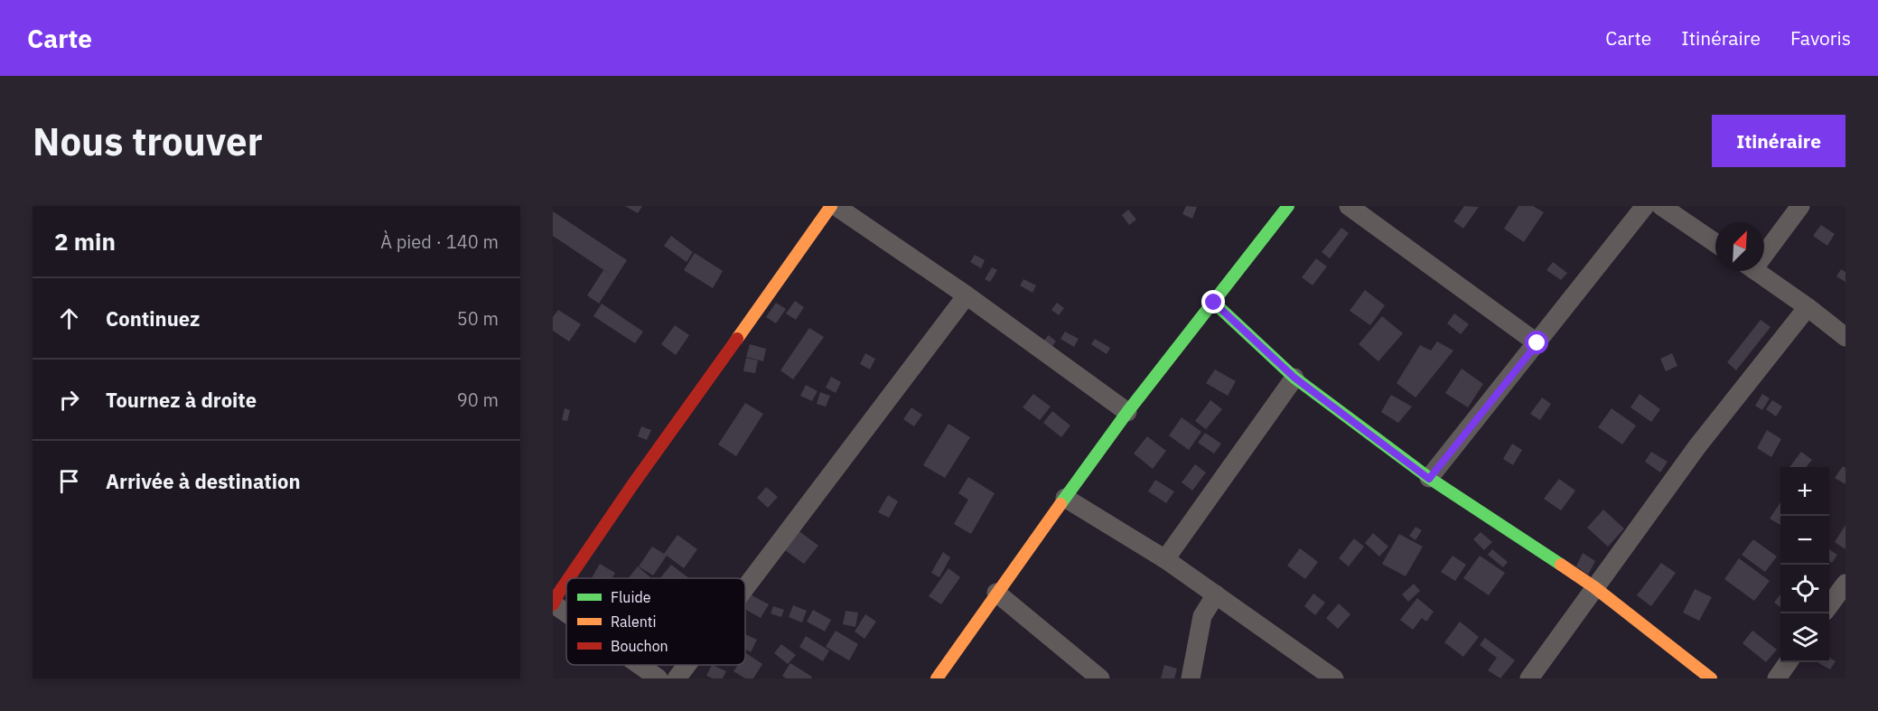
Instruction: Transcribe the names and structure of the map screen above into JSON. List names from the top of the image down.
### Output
{
  "legend": ["Fluide", "Ralenti", "Bouchon"],
  "north": "top right",
  "page": {
    "header": "Carte",
    "nav": ["Carte", "Itinéraire", "Favoris"],
    "buttons": "Itinéraire",
    "title": "Nous trouver",
    "heading": ["2 min", "À pied · 140 m"],
    "list": [
      ["Continuez", "50 m"],
      ["Tournez à droite", "90 m"],
      "Arrivée à destination"
    ],
    "map_buttons": ["+", "−"]
  }
}
